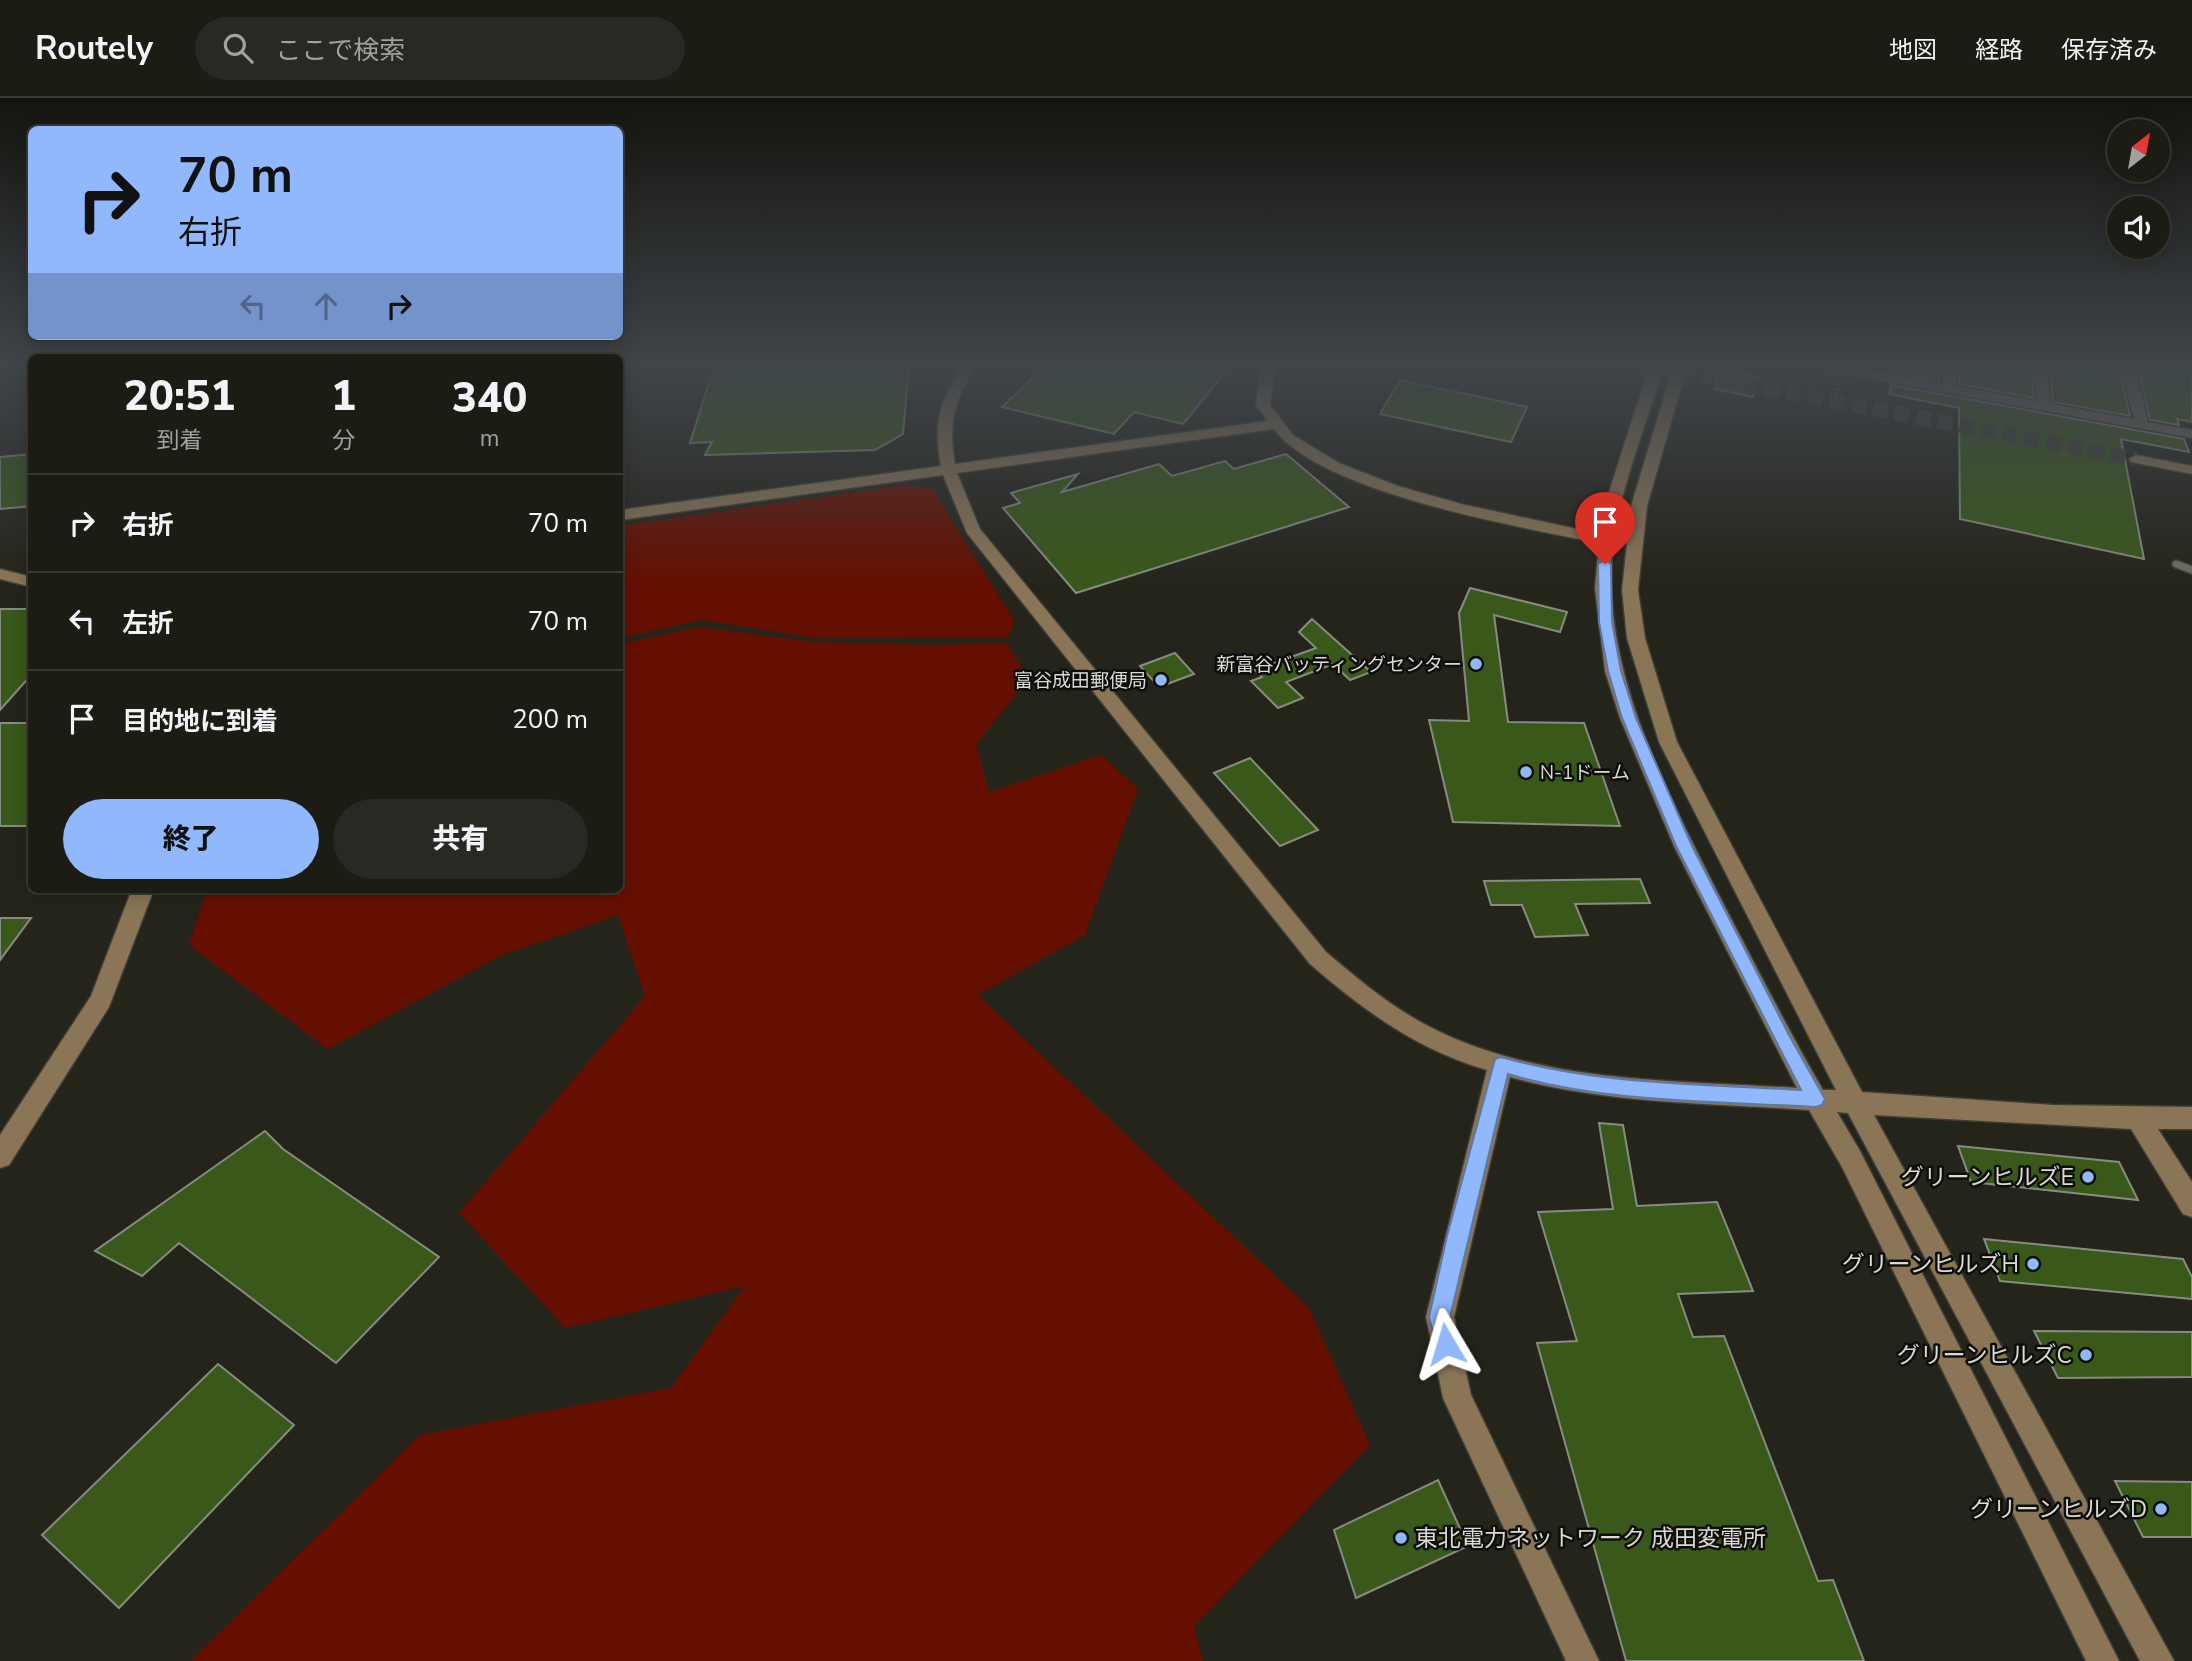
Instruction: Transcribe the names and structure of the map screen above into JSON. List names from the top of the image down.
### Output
{
  "places": [
    "新富谷バッティングセンター",
    "富谷成田郵便局",
    "N-1ドーム",
    "グリーンヒルズE",
    "グリーンヒルズH",
    "グリーンヒルズC",
    "グリーンヒルズD",
    "東北電力ネットワーク 成田変電所"
  ],
  "north": "top right",
  "page": {
    "header": "Routely",
    "search": "ここで検索",
    "nav": ["地図", "経路", "保存済み"],
    "turn": ["70 m", "右折"],
    "eta": [
      "20:51",
      "到着",
      "1",
      "分",
      "340",
      "m"
    ],
    "list": [
      {
        "name": "右折",
        "value": "70 m"
      },
      {
        "name": "左折",
        "value": "70 m"
      },
      {
        "name": "目的地に到着",
        "value": "200 m"
      }
    ],
    "buttons": ["終了", "共有"]
  }
}
